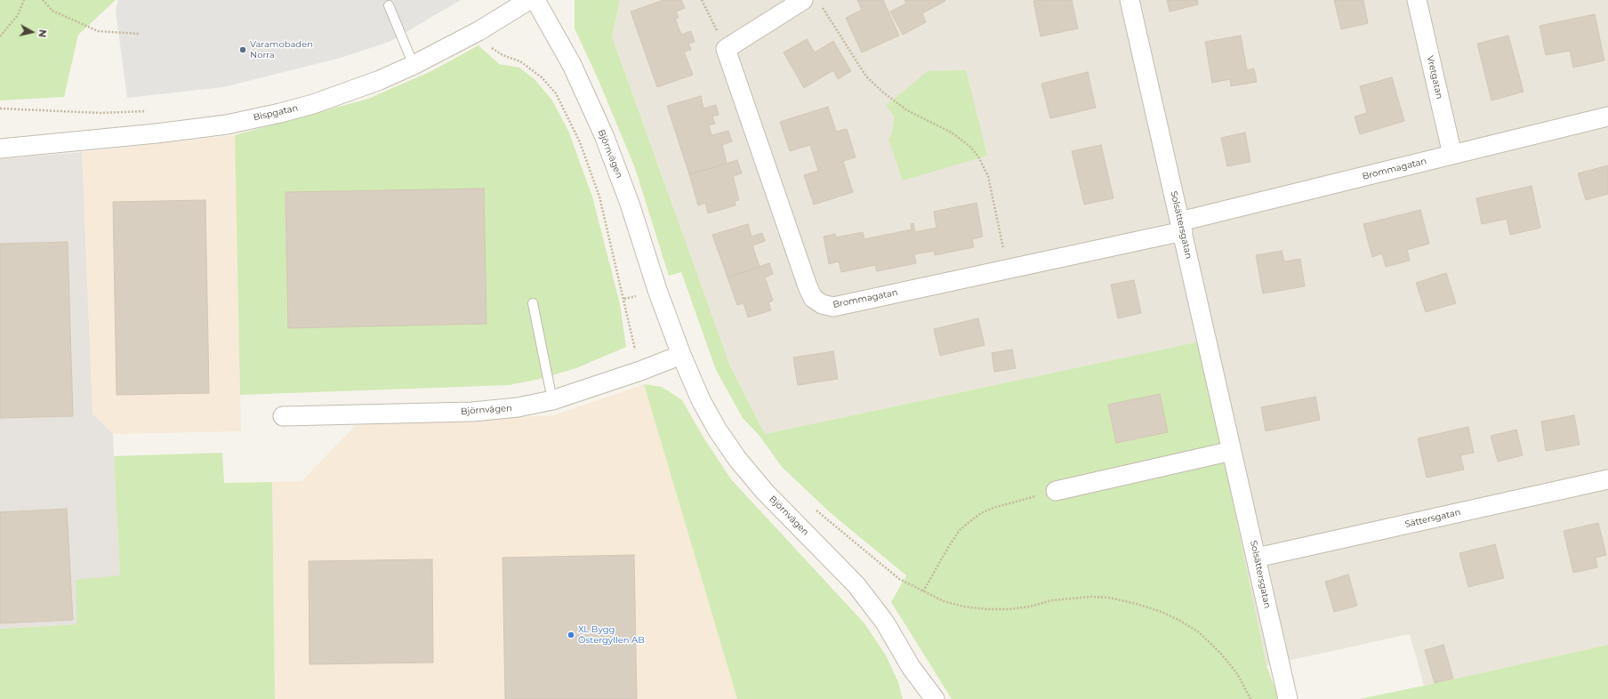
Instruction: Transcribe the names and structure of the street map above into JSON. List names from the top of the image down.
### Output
{
  "streets": {
    "street": [
      "Vretgatan",
      "Bispgatan",
      "Björnvägen",
      "Brommagatan",
      "Solsättersgatan",
      "Sättersgatan"
    ]
  },
  "crossings": [
    ["Vretgatan", "Brommagatan"],
    ["Brommagatan", "Solsättersgatan"],
    ["Solsättersgatan", "Sättersgatan"]
  ],
  "places": ["Varamobaden Norra", "XL Bygg Östergyllen AB"],
  "north": "right"
}
